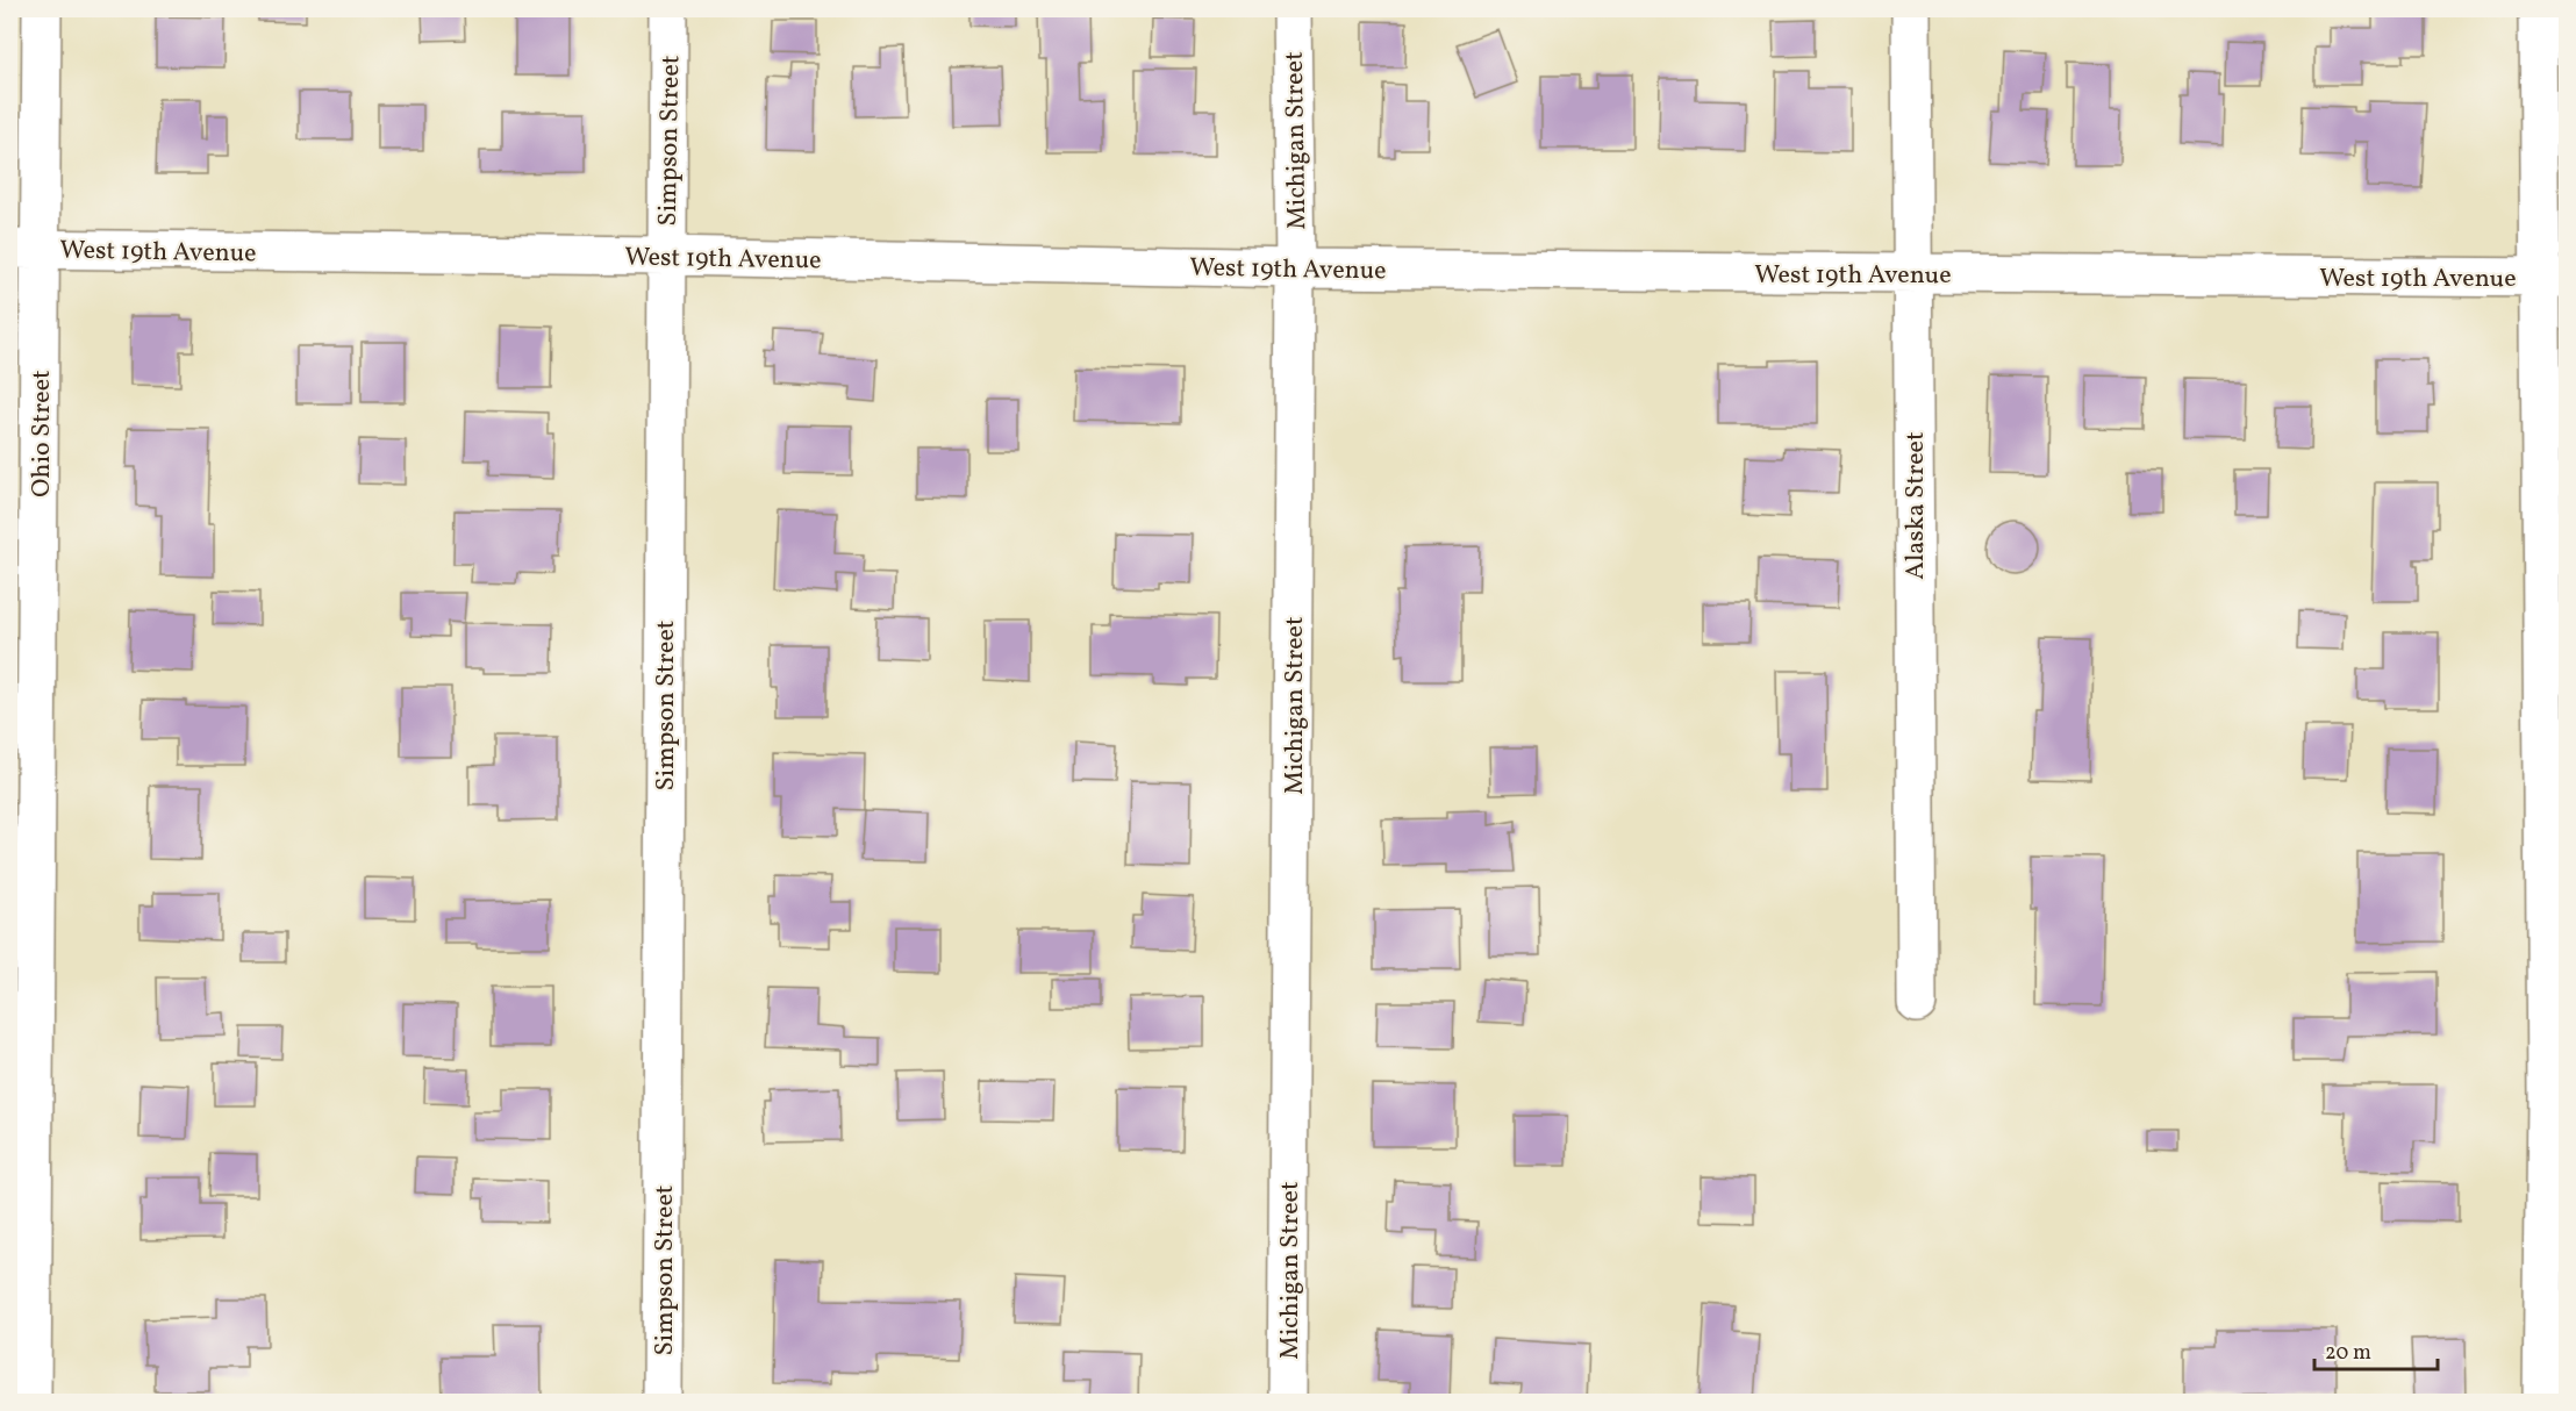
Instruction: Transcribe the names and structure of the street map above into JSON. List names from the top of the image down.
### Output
{
  "streets": {
    "street": [
      "Simpson Street",
      "Michigan Street",
      "West 19th Avenue",
      "Ohio Street",
      "Alaska Street"
    ]
  },
  "crossings": [
    ["Simpson Street", "West 19th Avenue"],
    ["Michigan Street", "West 19th Avenue"],
    ["West 19th Avenue", "Ohio Street"],
    ["West 19th Avenue", "Alaska Street"]
  ],
  "scale_bar": "20 m"
}
